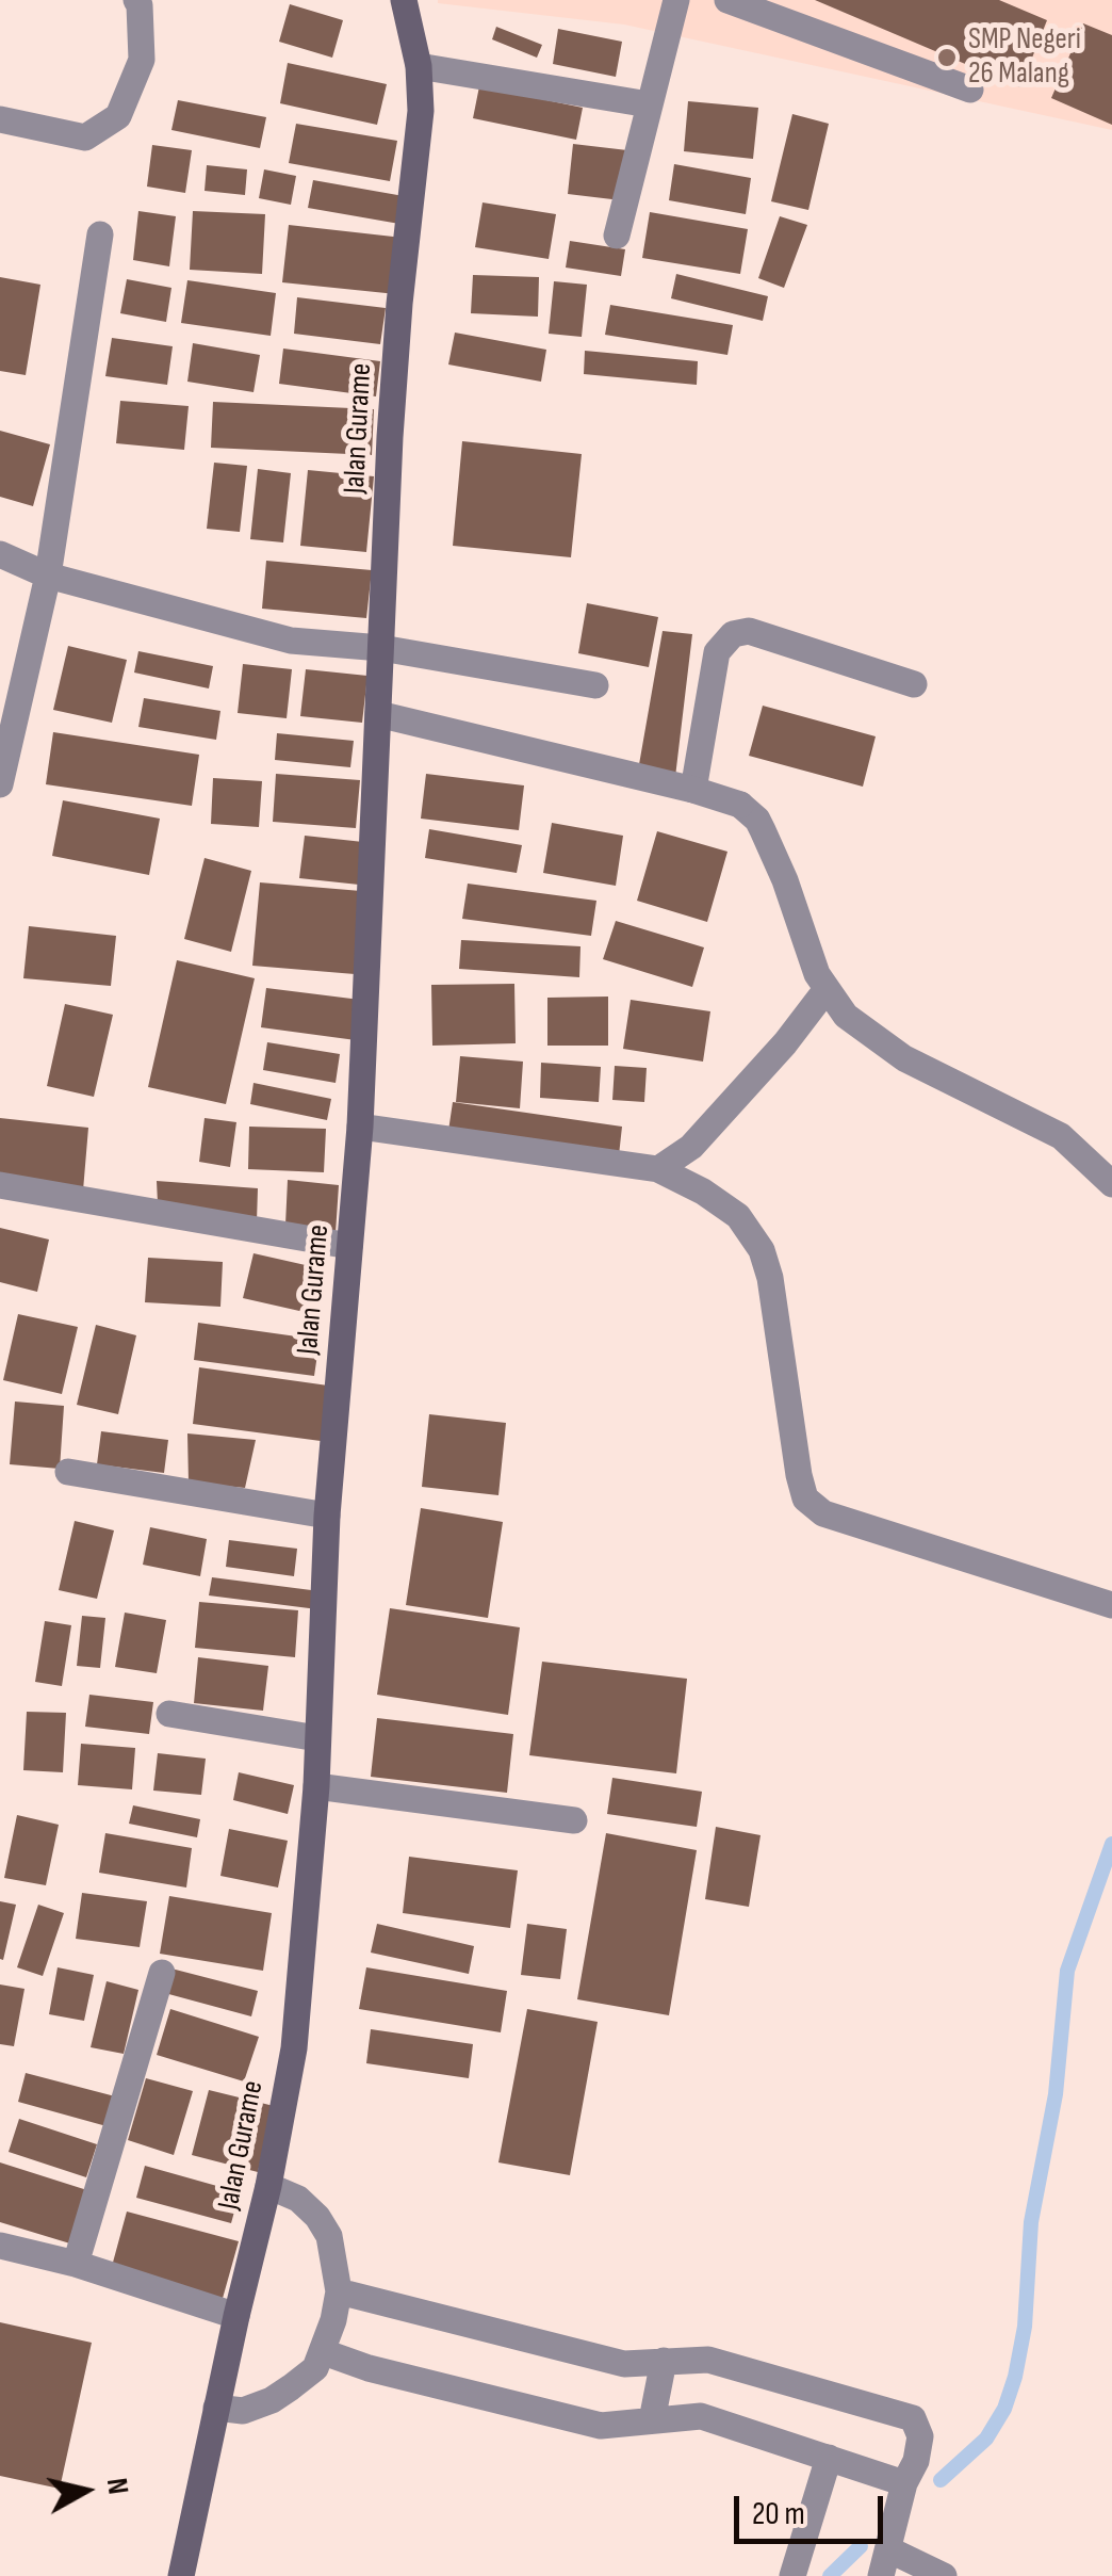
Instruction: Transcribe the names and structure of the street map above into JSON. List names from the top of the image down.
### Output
{
  "streets": {
    "street": ["Jalan Gurame"]
  },
  "places": ["SMP Negeri 26 Malang"],
  "scale_bar": "20 m",
  "north": "right"
}
